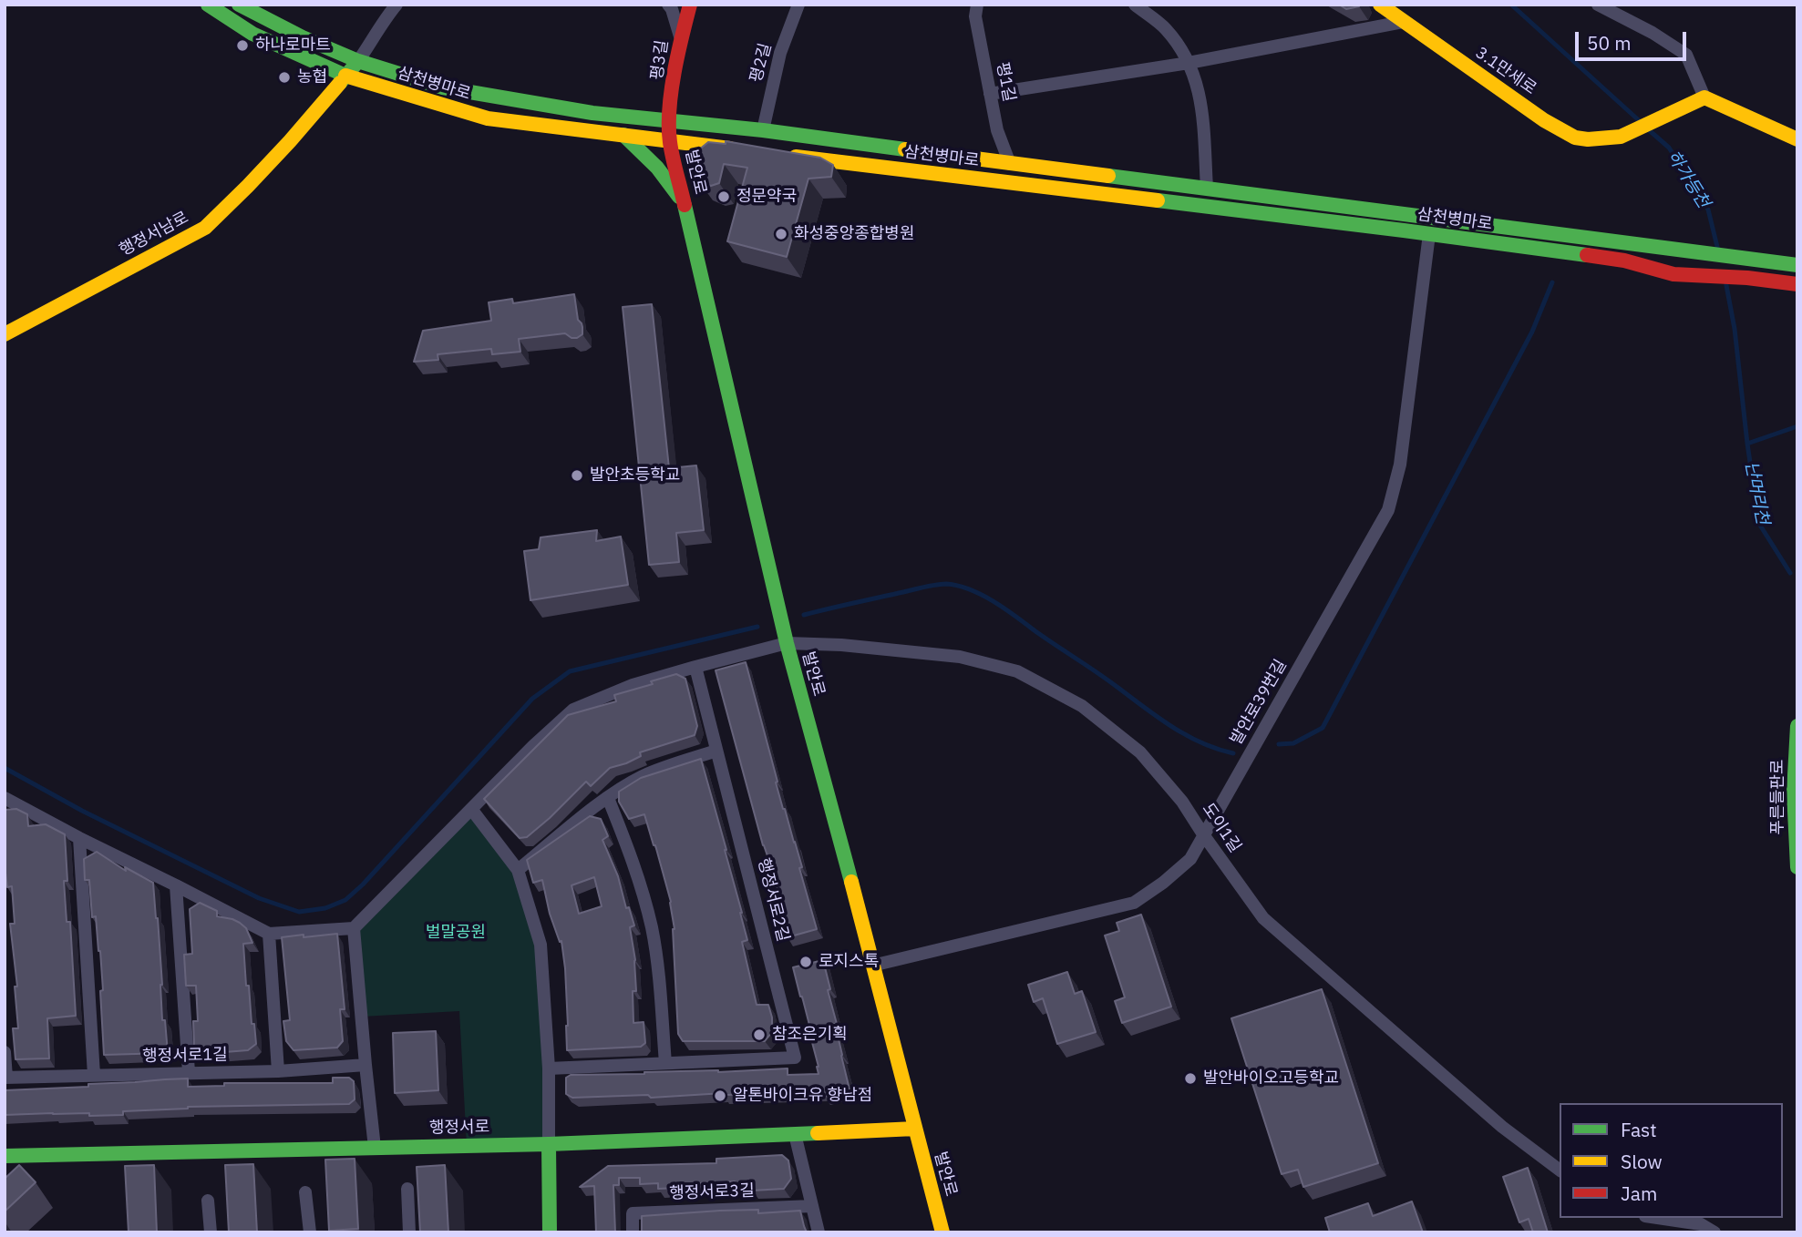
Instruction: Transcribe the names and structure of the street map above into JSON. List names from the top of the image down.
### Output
{
  "streets": {
    "main road": [
      "평3길",
      "3.1만세로",
      "삼천병마로",
      "발안로",
      "행정서남로",
      "푸른들판로",
      "행정서로"
    ],
    "street": [
      "평2길",
      "평1길",
      "발안로39번길",
      "도이1길",
      "행정서로2길",
      "행정서로1길",
      "행정서로3길"
    ]
  },
  "crossings": [
    ["평3길", "삼천병마로"],
    ["평3길", "발안로"],
    ["평2길", "삼천병마로"],
    ["평1길", "삼천병마로"],
    ["삼천병마로", "발안로"],
    ["삼천병마로", "행정서남로"],
    ["삼천병마로", "발안로39번길"],
    ["발안로", "발안로39번길"],
    ["발안로", "도이1길"],
    ["발안로", "행정서로"],
    ["발안로39번길", "도이1길"]
  ],
  "water": ["하가등천", "난머리천"],
  "parks": ["벌말공원"],
  "places": [
    "하나로마트",
    "농협",
    "정문약국",
    "화성중앙종합병원",
    "발안초등학교",
    "로지스톡",
    "참조은기획",
    "발안바이오고등학교",
    "알톤바이크유 향남점"
  ],
  "legend": ["Fast", "Slow", "Jam"],
  "scale_bar": "50 m"
}
